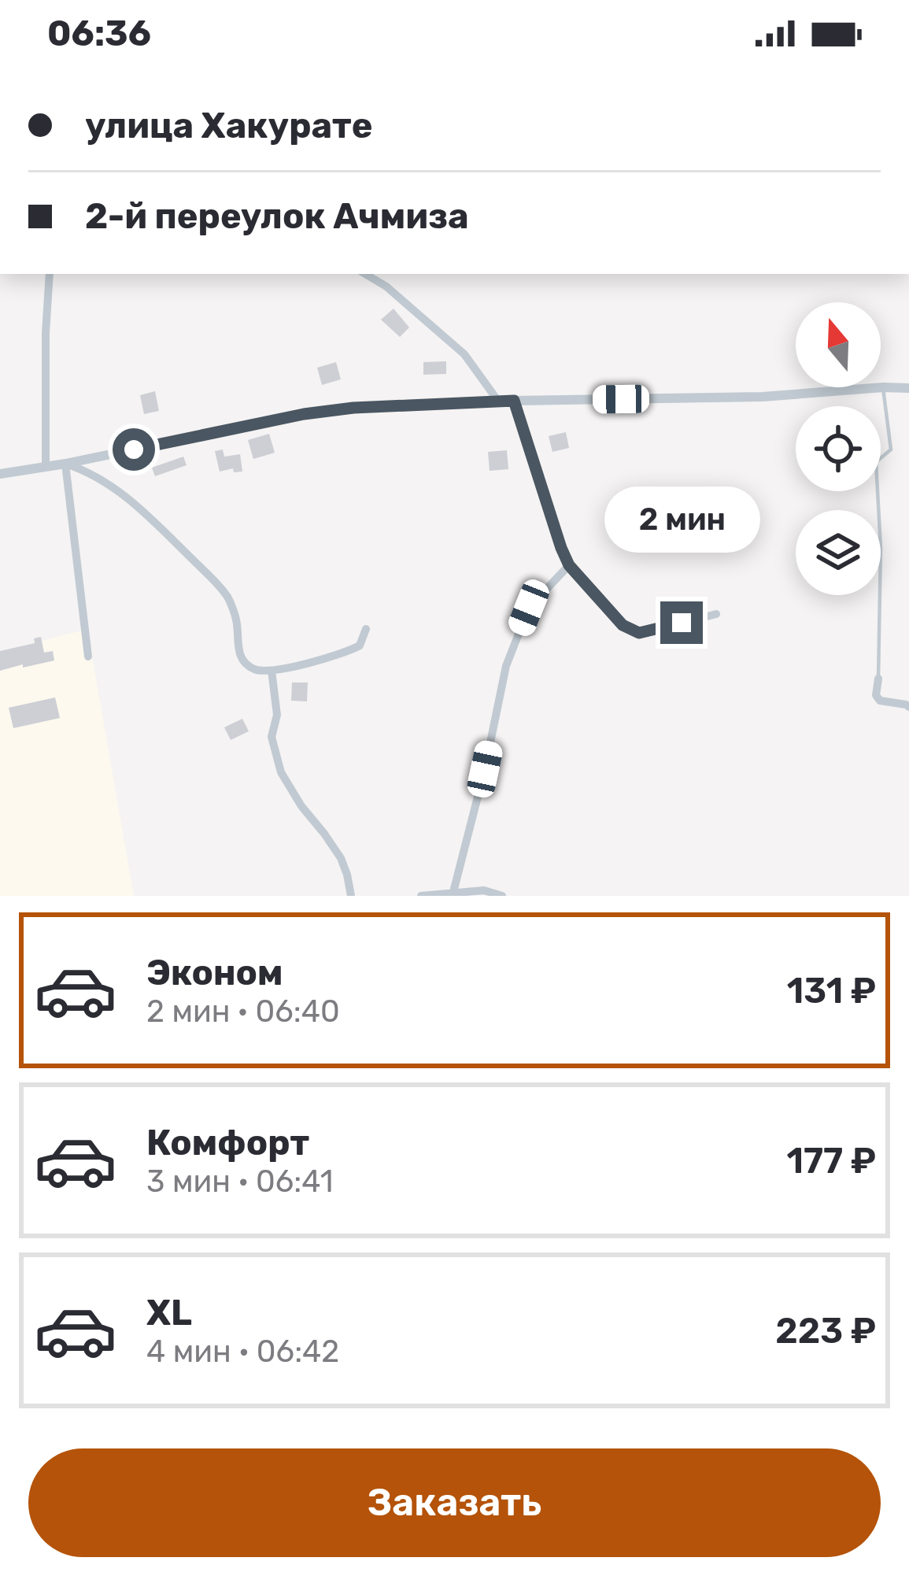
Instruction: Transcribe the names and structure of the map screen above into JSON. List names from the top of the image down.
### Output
{
  "north": "top",
  "page": {
    "status": "06:36",
    "banner": ["улица Хакурате", "2-й переулок Ачмиза"],
    "bubble": "2 мин",
    "list": [
      {
        "name": "Эконом",
        "note": "2 мин · 06:40",
        "value": "131 ₽"
      },
      {
        "name": "Комфорт",
        "note": "3 мин · 06:41",
        "value": "177 ₽"
      },
      {
        "name": "XL",
        "note": "4 мин · 06:42",
        "value": "223 ₽"
      }
    ],
    "buttons": "Заказать"
  }
}
